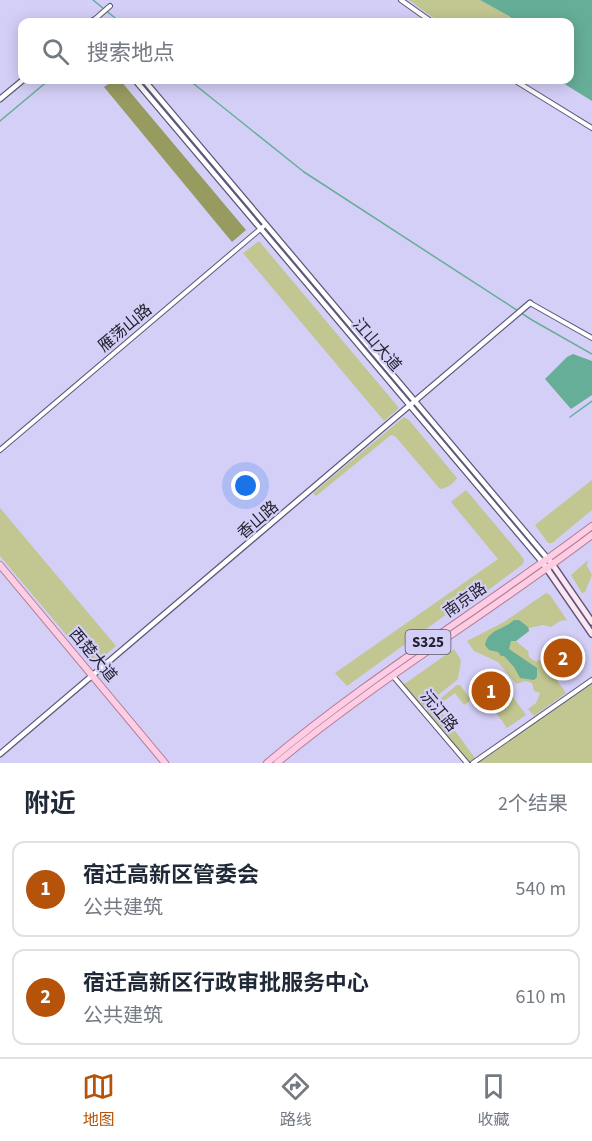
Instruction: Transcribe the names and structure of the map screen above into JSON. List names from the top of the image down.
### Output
{
  "streets": {
    "main road": [
      "江山大道",
      "南京路",
      "S325",
      "西楚大道"
    ],
    "street": ["雁荡山路", "香山路", "沅江路"]
  },
  "crossings": [
    ["雁荡山路", "江山大道"],
    ["江山大道", "香山路"],
    ["江山大道", "南京路"],
    ["香山路", "西楚大道"],
    ["南京路", "沅江路"]
  ],
  "page": {
    "search": "搜索地点",
    "pins": ["2", "1"],
    "heading": ["附近", "2个结果"],
    "list": [
      {
        "mark": "1",
        "name": "宿迁高新区管委会",
        "note": "公共建筑",
        "value": "540 m"
      },
      {
        "mark": "2",
        "name": "宿迁高新区行政审批服务中心",
        "note": "公共建筑",
        "value": "610 m"
      }
    ],
    "nav": ["地图", "路线", "收藏"]
  }
}
